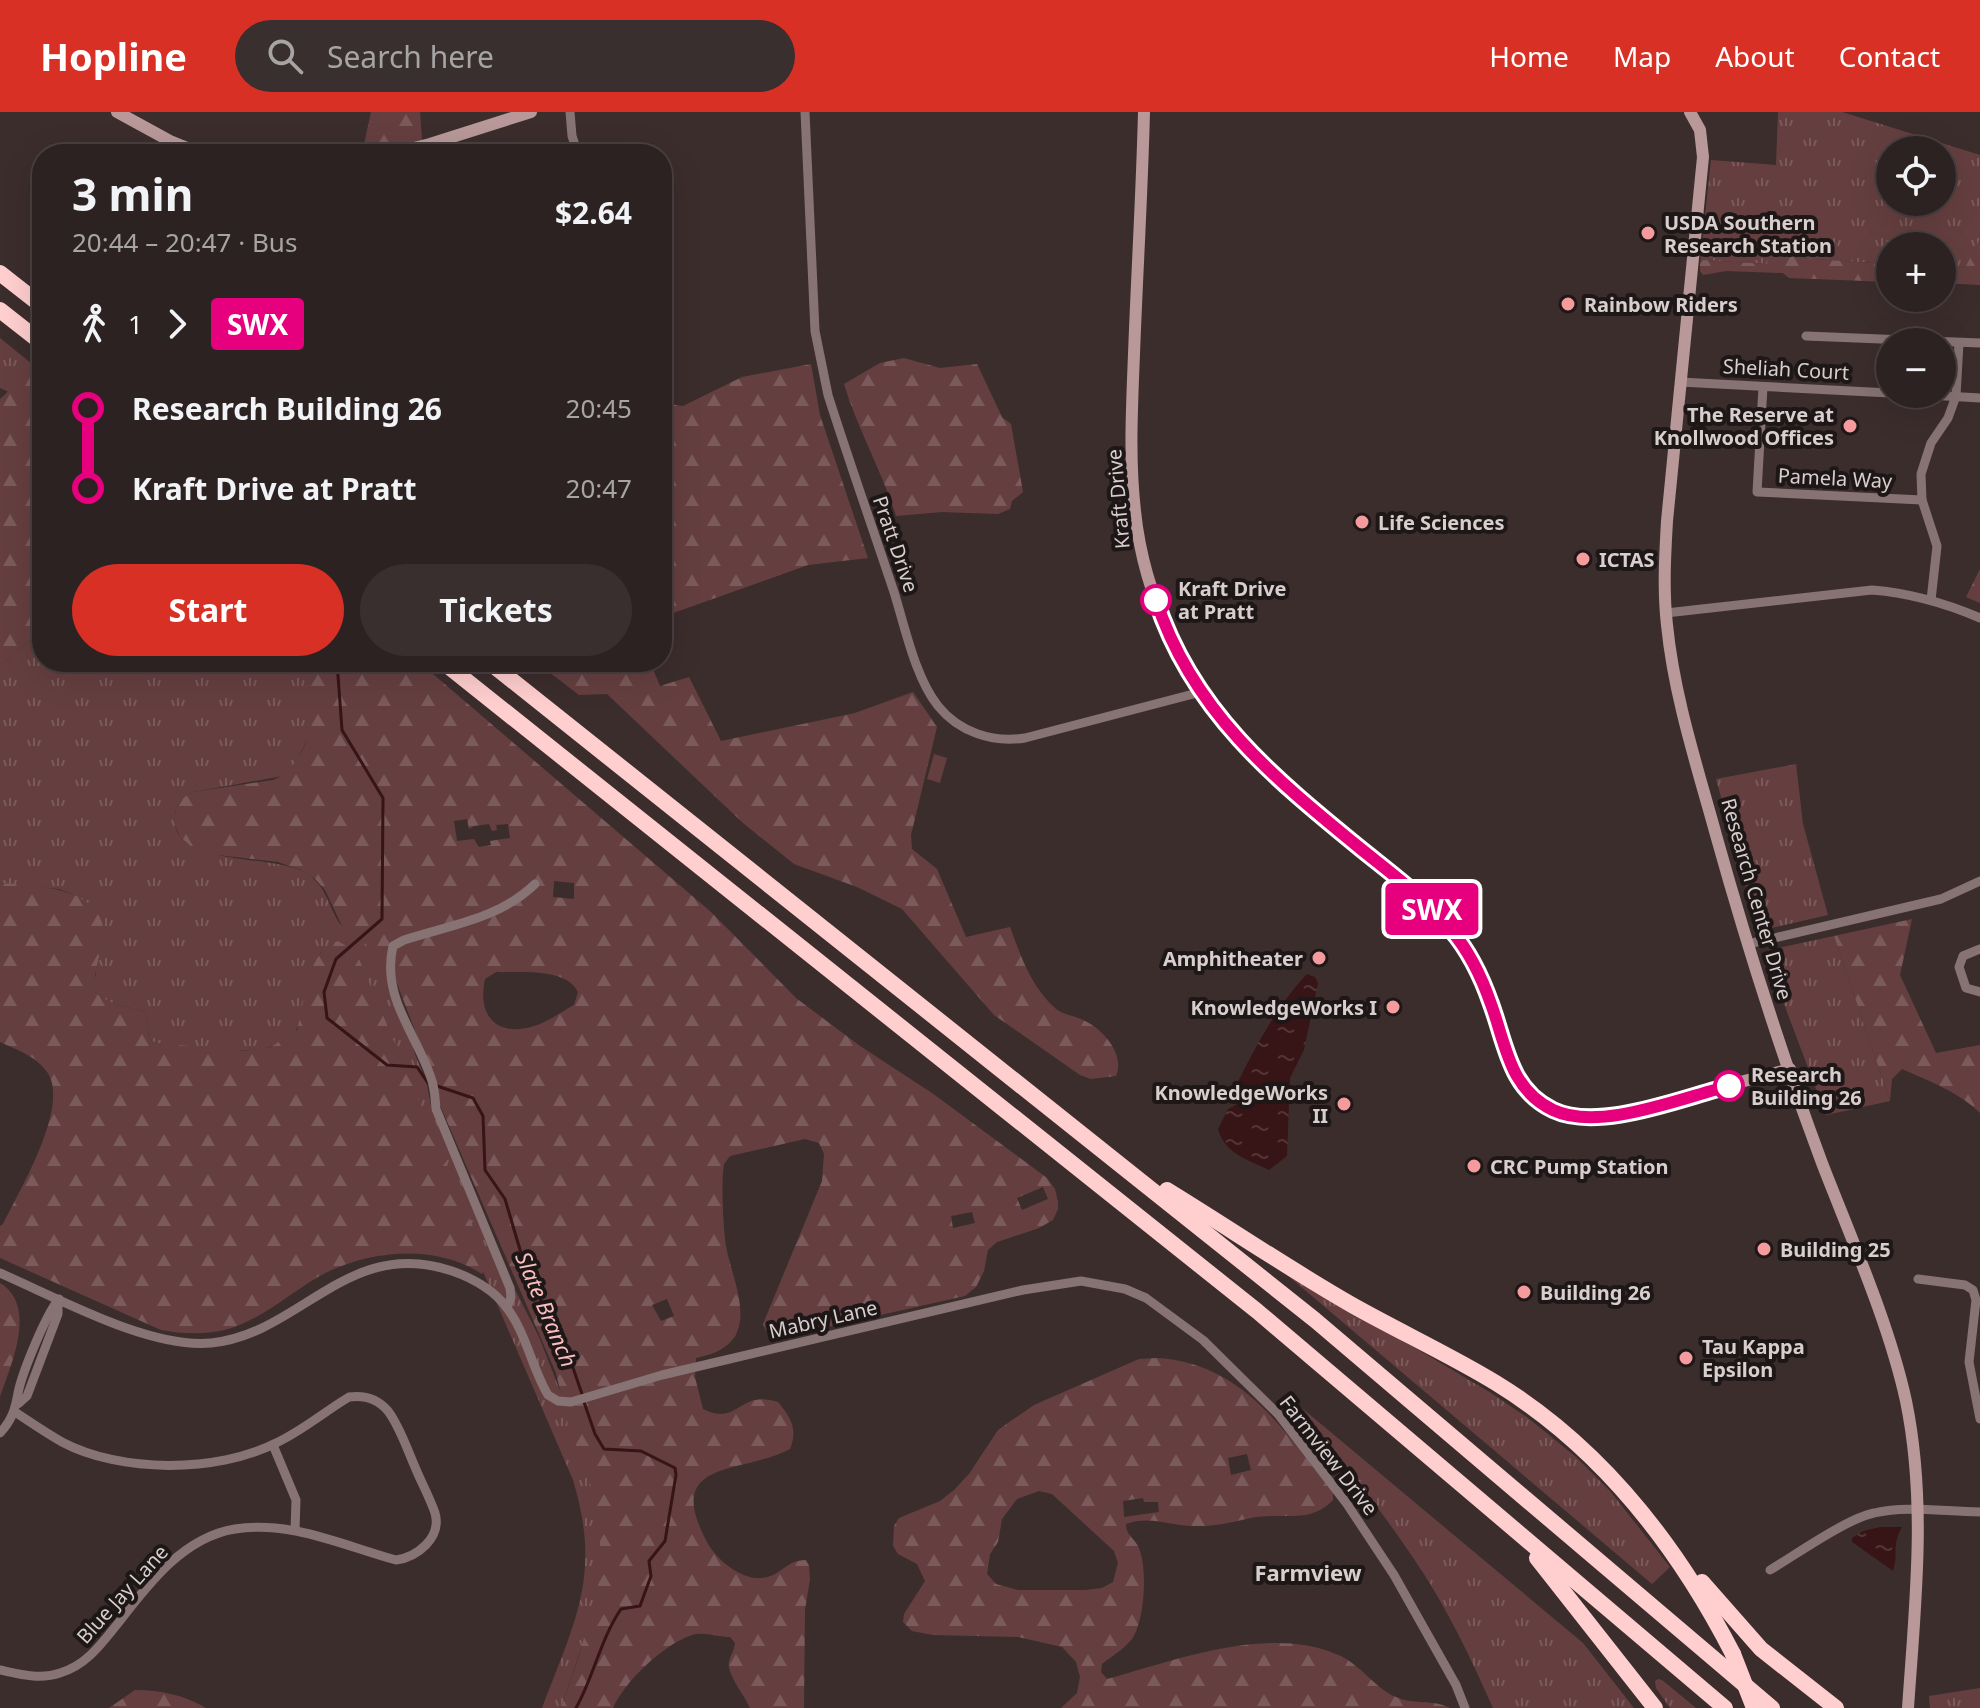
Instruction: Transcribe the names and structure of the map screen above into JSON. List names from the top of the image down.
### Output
{
  "streets": {
    "main road": ["Kraft Drive", "Research Center Drive"],
    "street": [
      "Sheliah Court",
      "Pamela Way",
      "Pratt Drive",
      "Mabry Lane",
      "Farmview Drive",
      "Blue Jay Lane"
    ]
  },
  "crossings": [
    ["Sheliah Court", "Pamela Way"],
    ["Sheliah Court", "Research Center Drive"],
    ["Kraft Drive", "Pratt Drive"],
    ["Kraft Drive", "Research Center Drive"],
    ["Mabry Lane", "Farmview Drive"]
  ],
  "districts": ["Farmview"],
  "water": ["Slate Branch"],
  "places": [
    "USDA Southern Research Station",
    "Rainbow Riders",
    "The Reserve at Knollwood Offices",
    "Life Sciences",
    "ICTAS",
    "Kraft Drive at Pratt",
    "Amphitheater",
    "KnowledgeWorks I",
    "Research Building 26",
    "KnowledgeWorks II",
    "CRC Pump Station",
    "Building 25",
    "Building 26",
    "Tau Kappa Epsilon"
  ],
  "lines": ["bus line SWX"],
  "page": {
    "header": "Hopline",
    "search": "Search here",
    "nav": [
      "Home",
      "Map",
      "About",
      "Contact"
    ],
    "on_map": "SWX",
    "map_buttons": ["+", "−"],
    "heading": ["3 min", "20:44 – 20:47 · Bus", "$2.64"],
    "legs": ["1", "SWX"],
    "list": [
      {
        "name": "Research Building 26",
        "value": "20:45"
      },
      {
        "name": "Kraft Drive at Pratt",
        "value": "20:47"
      }
    ],
    "buttons": ["Start", "Tickets"]
  }
}
